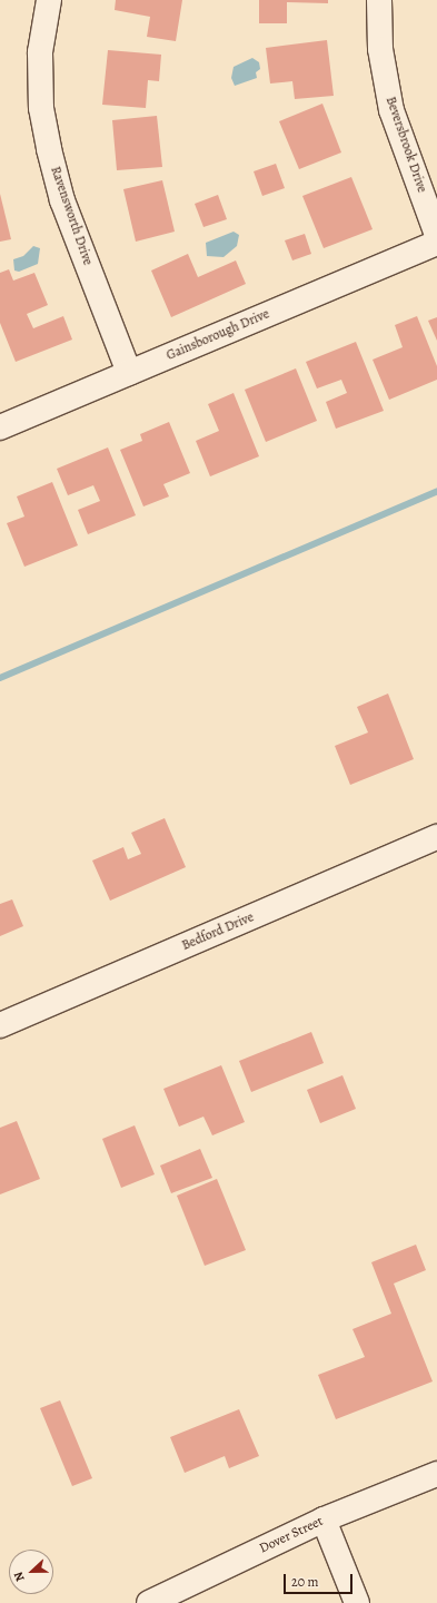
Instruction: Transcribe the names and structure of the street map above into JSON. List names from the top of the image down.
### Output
{
  "streets": {
    "street": [
      "Beversbrook Drive",
      "Ravensworth Drive",
      "Gainsborough Drive",
      "Bedford Drive",
      "Dover Street"
    ]
  },
  "crossings": [
    ["Ravensworth Drive", "Gainsborough Drive"]
  ],
  "scale_bar": "20 m",
  "north": "left"
}
